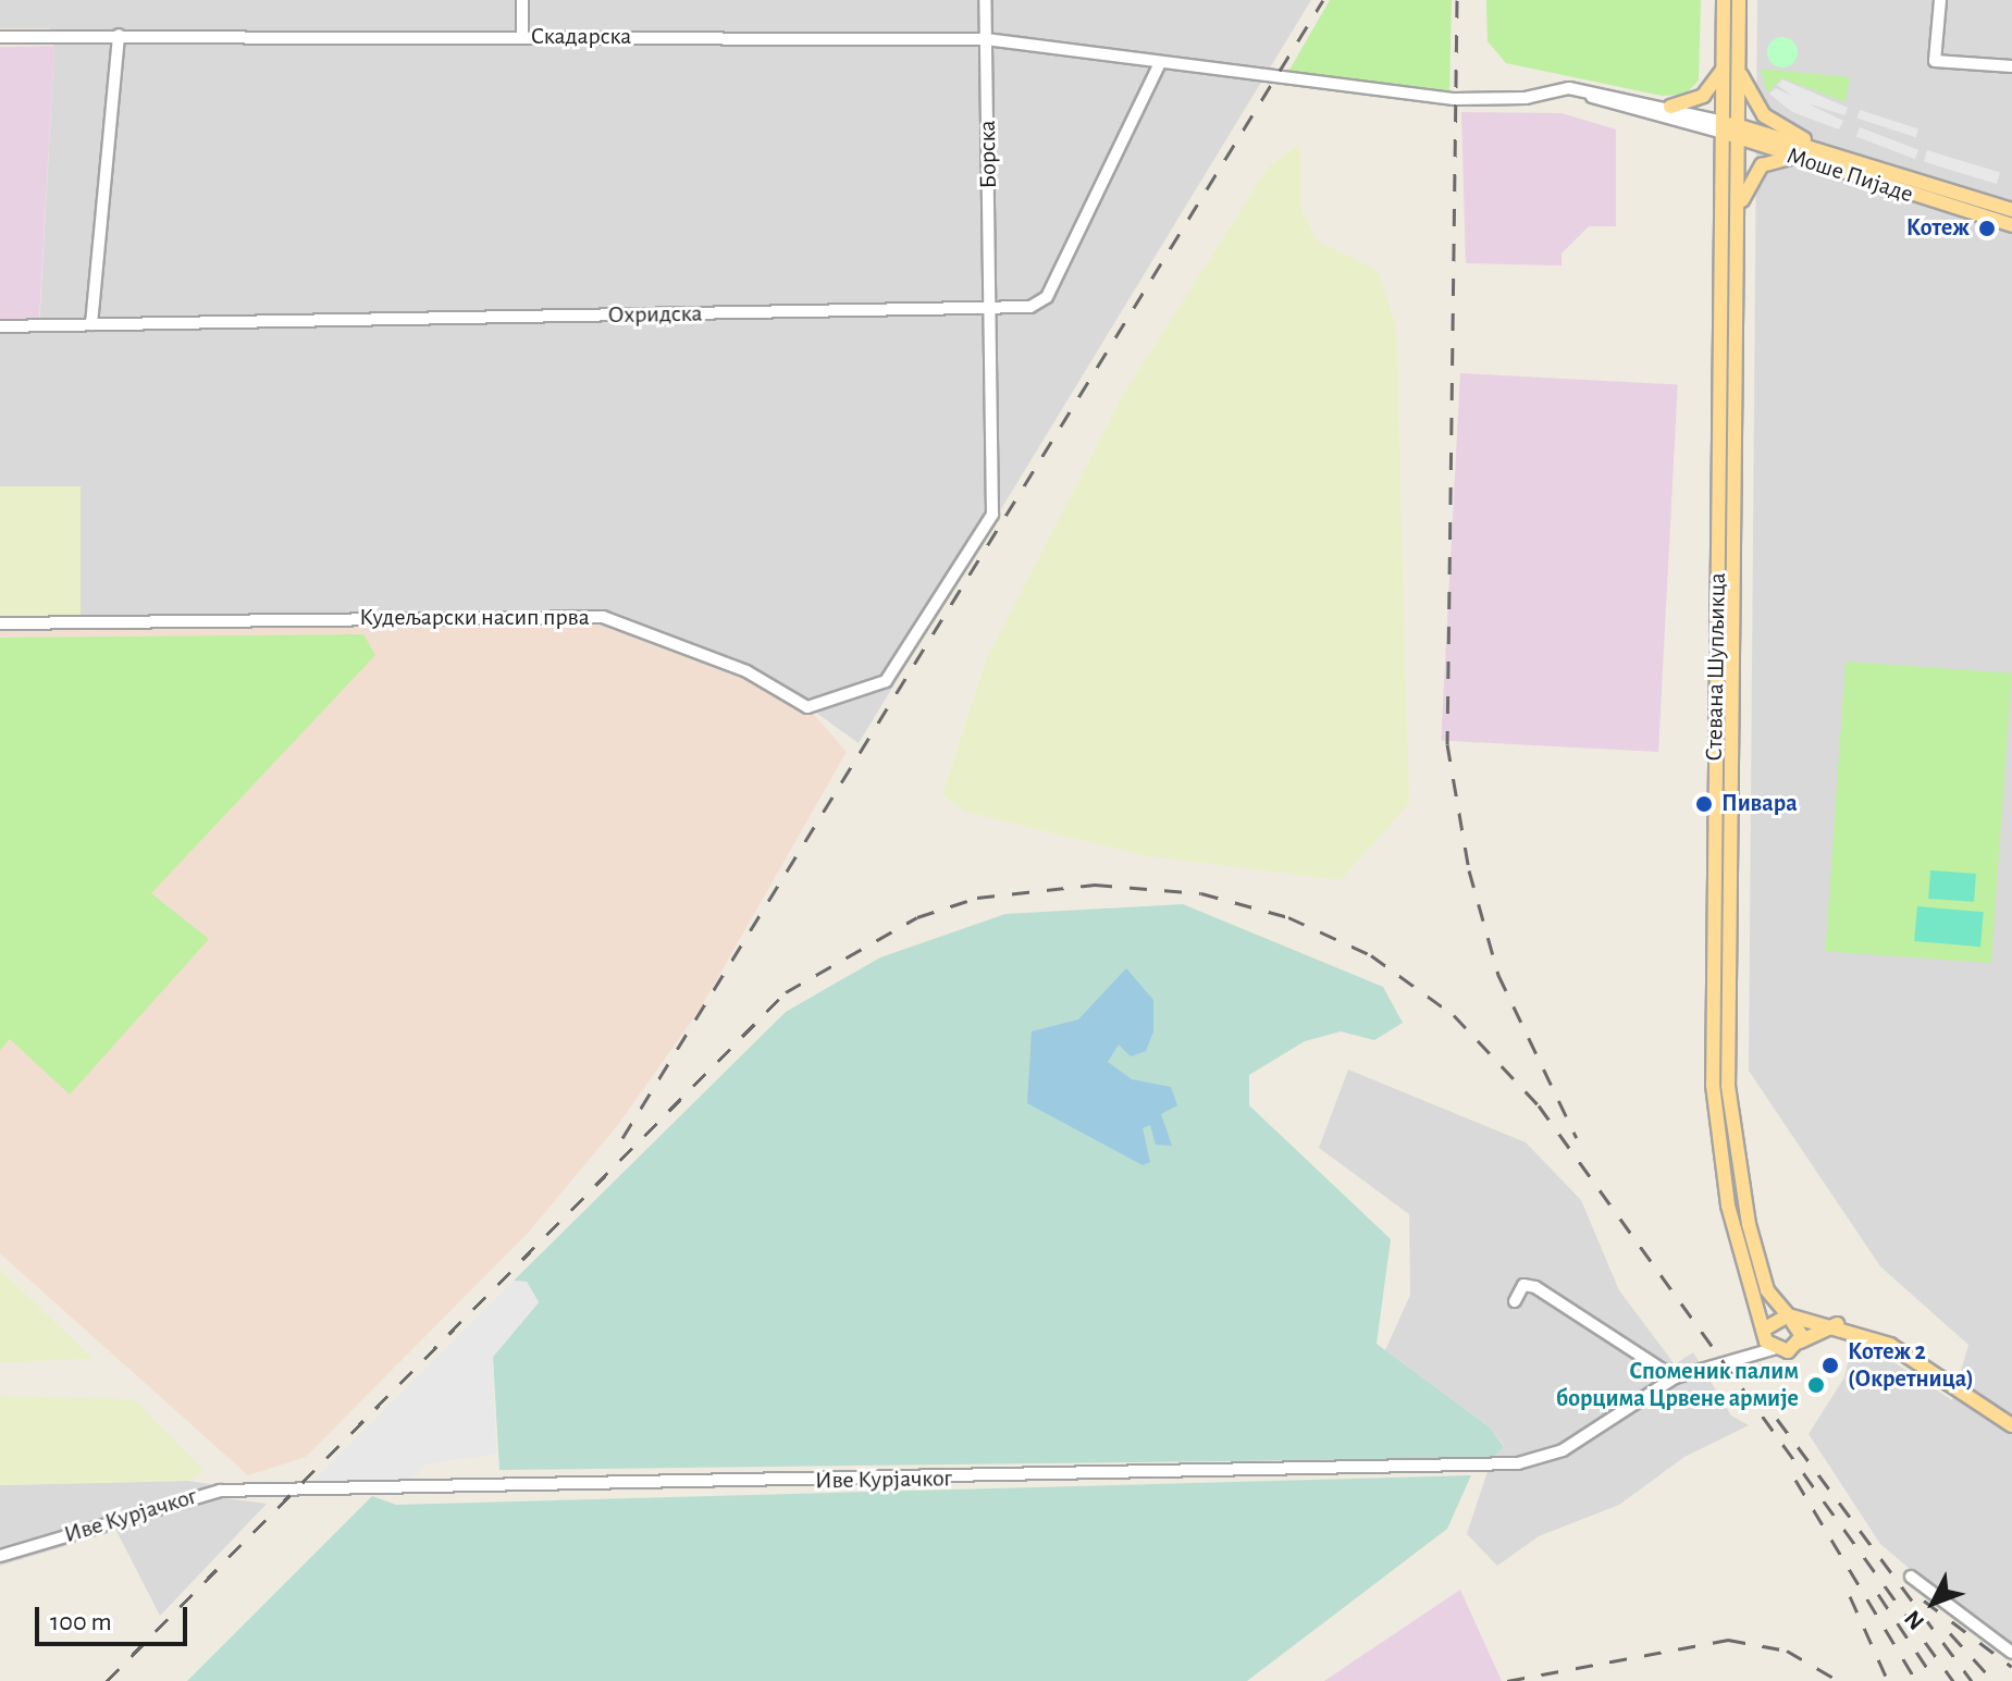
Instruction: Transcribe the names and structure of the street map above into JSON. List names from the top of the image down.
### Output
{
  "streets": {
    "main road": ["Моше Пијаде", "Стевана Шупљикца"],
    "street": [
      "Скадарска",
      "Борска",
      "Охридска",
      "Кудељарски насип прва",
      "Иве Курјачког"
    ]
  },
  "crossings": [
    ["Скадарска", "Борска"],
    ["Скадарска", "Охридска"],
    ["Борска", "Охридска"],
    ["Борска", "Кудељарски насип прва"],
    ["Моше Пијаде", "Стевана Шупљикца"],
    ["Охридска", "Кудељарски насип прва"]
  ],
  "places": [
    "Котеж",
    "Пивара",
    "Котеж 2 (Окретница)",
    "Споменик палим борцима Црвене армије"
  ],
  "scale_bar": "100 m",
  "north": "bottom left"
}
